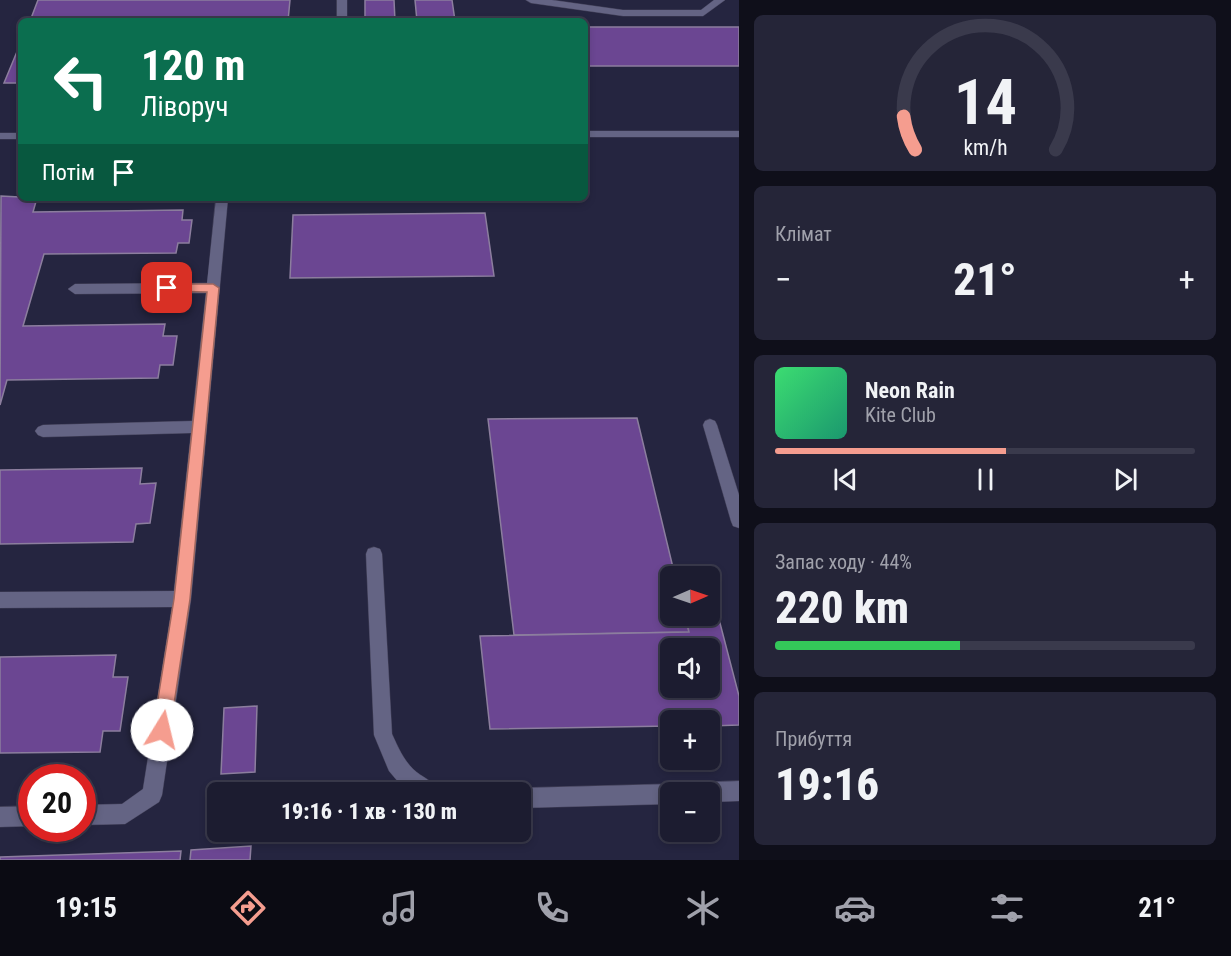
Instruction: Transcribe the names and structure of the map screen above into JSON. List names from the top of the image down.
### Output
{
  "north": "right",
  "page": {
    "turn": ["120 m", "Ліворуч"],
    "then": "Потім",
    "tile": [
      "Клімат",
      ["Запас ходу · 44%", "220 km"],
      ["Прибуття", "19:16"]
    ],
    "heat": ["−", "21°", "+"],
    "song": ["Neon Rain", "Kite Club"],
    "map_buttons": ["+", "−"],
    "limit": "20",
    "trip": "19:16 · 1 хв · 130 m",
    "tabs": ["19:15", "21°"],
    "gauge": ["14", "km/h"]
  }
}
